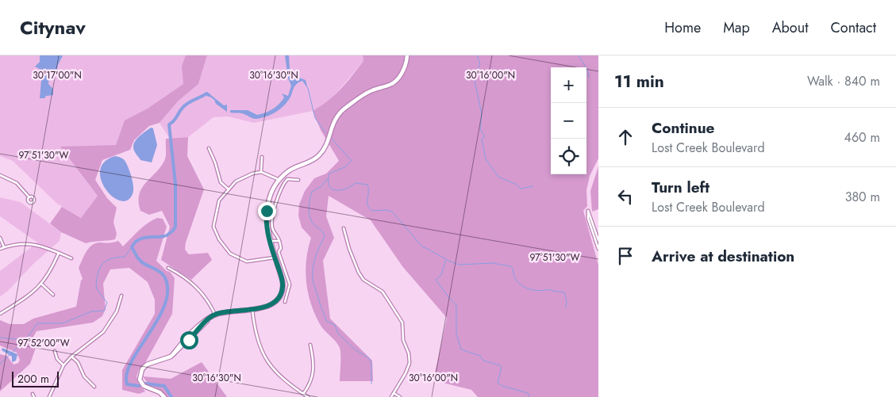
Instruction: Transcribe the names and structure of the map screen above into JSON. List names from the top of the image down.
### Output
{
  "scale_bar": "200 m",
  "page": {
    "header": "Citynav",
    "nav": [
      "Home",
      "Map",
      "About",
      "Contact"
    ],
    "heading": ["11 min", "Walk · 840 m"],
    "map_buttons": ["+", "−"],
    "list": [
      ["Continue", "Lost Creek Boulevard", "460 m"],
      ["Turn left", "Lost Creek Boulevard", "380 m"],
      "Arrive at destination"
    ],
    "scale": "200 m"
  },
  "coordinates": [
    "30°17'00\"N",
    "30°16'30\"N",
    "30°16'00\"N",
    "97°51'30\"W",
    "97°52'00\"W"
  ]
}
